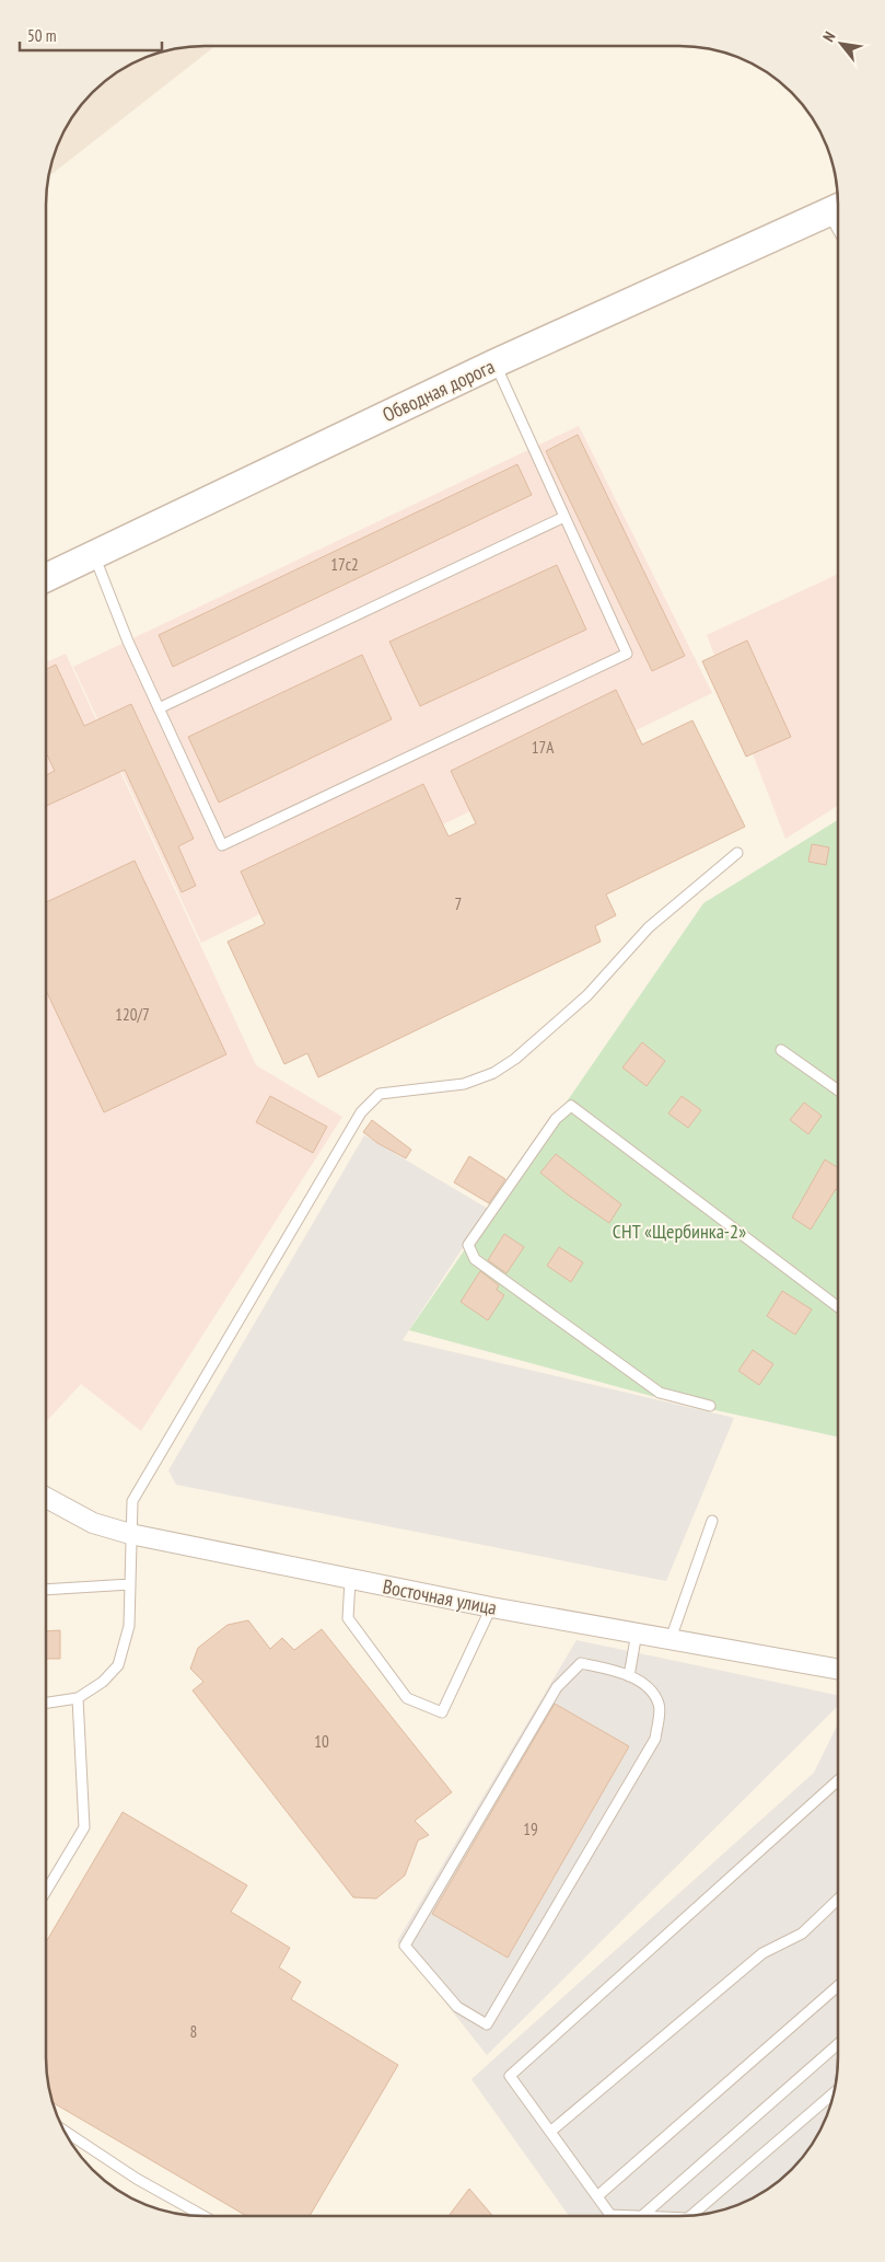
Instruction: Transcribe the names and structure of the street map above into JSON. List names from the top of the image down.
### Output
{
  "streets": {
    "main road": ["Обводная дорога"],
    "street": ["Восточная улица"]
  },
  "parks": ["СНТ «Щербинка-2»"],
  "house_numbers": [
    "17с2",
    "17А",
    "7",
    "120/7",
    "10",
    "19",
    "8"
  ],
  "scale_bar": "50 m",
  "north": "top left"
}
